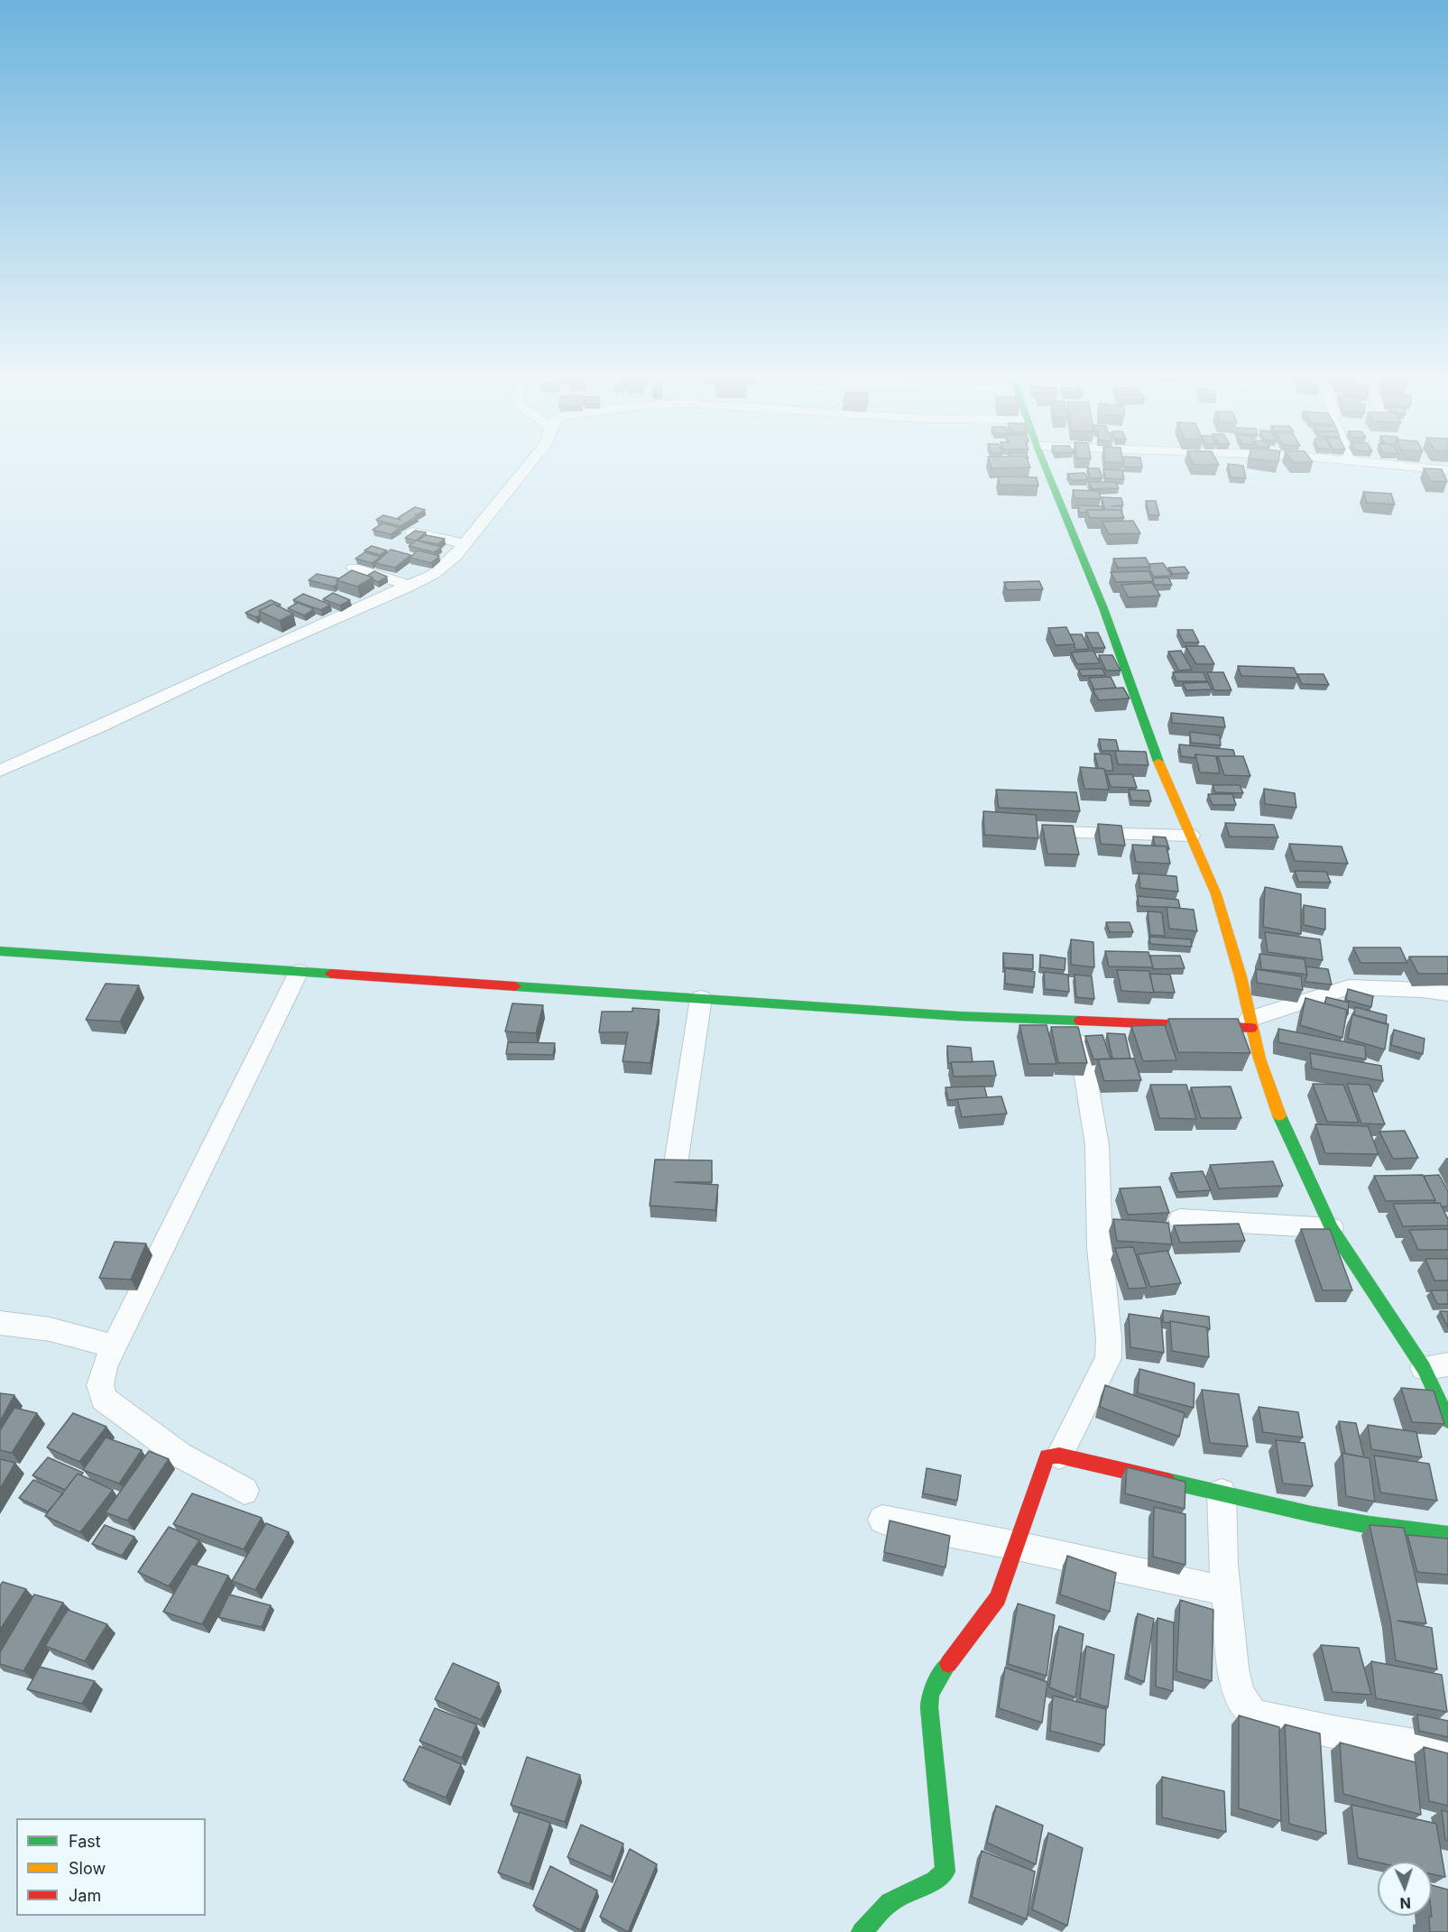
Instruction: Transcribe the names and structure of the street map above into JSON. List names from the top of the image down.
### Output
{
  "legend": ["Fast", "Slow", "Jam"],
  "north": "bottom"
}
